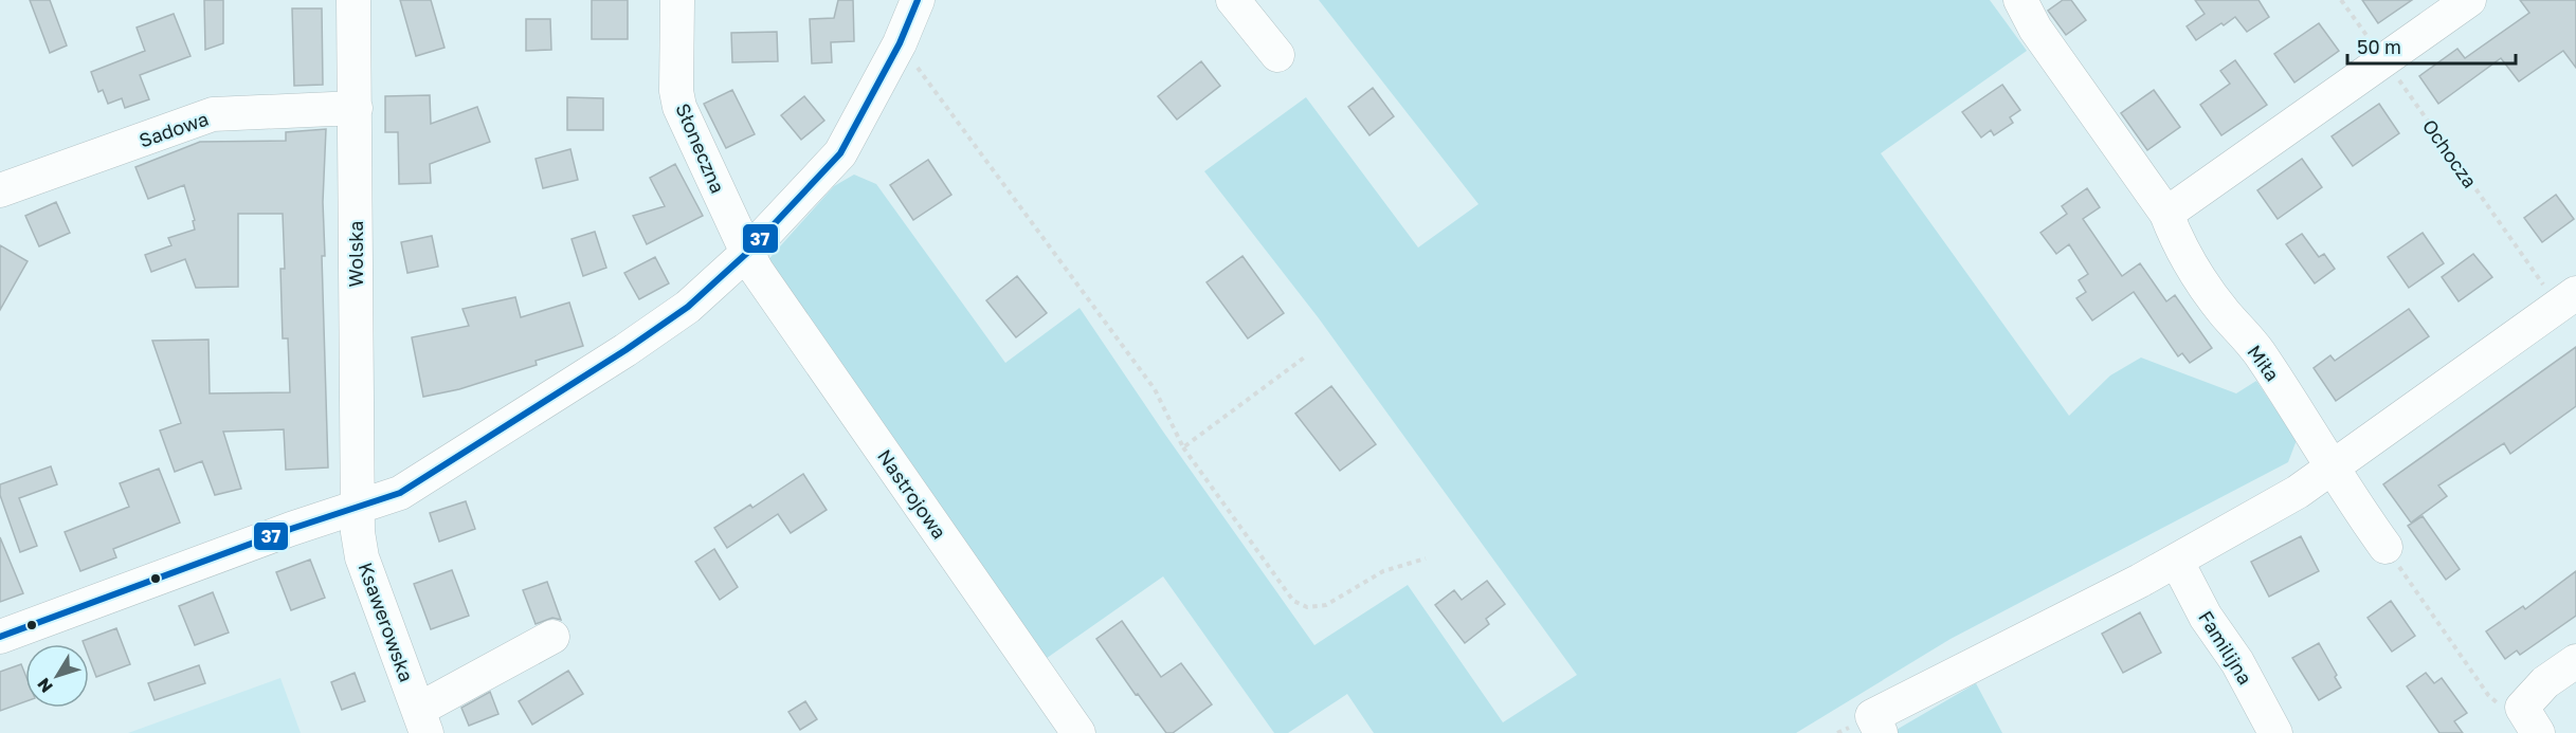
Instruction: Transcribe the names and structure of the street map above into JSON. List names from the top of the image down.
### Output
{
  "streets": {
    "street": [
      "Sadowa",
      "Słoneczna",
      "Wolska",
      "Miła",
      "Nastrojowa",
      "Ksawerowska",
      "Familijna"
    ],
    "path": ["Ochocza"]
  },
  "crossings": [
    ["Sadowa", "Wolska"],
    ["Słoneczna", "Nastrojowa"],
    ["Wolska", "Ksawerowska"]
  ],
  "lines": ["transit line 37"],
  "scale_bar": "50 m",
  "north": "bottom left"
}
